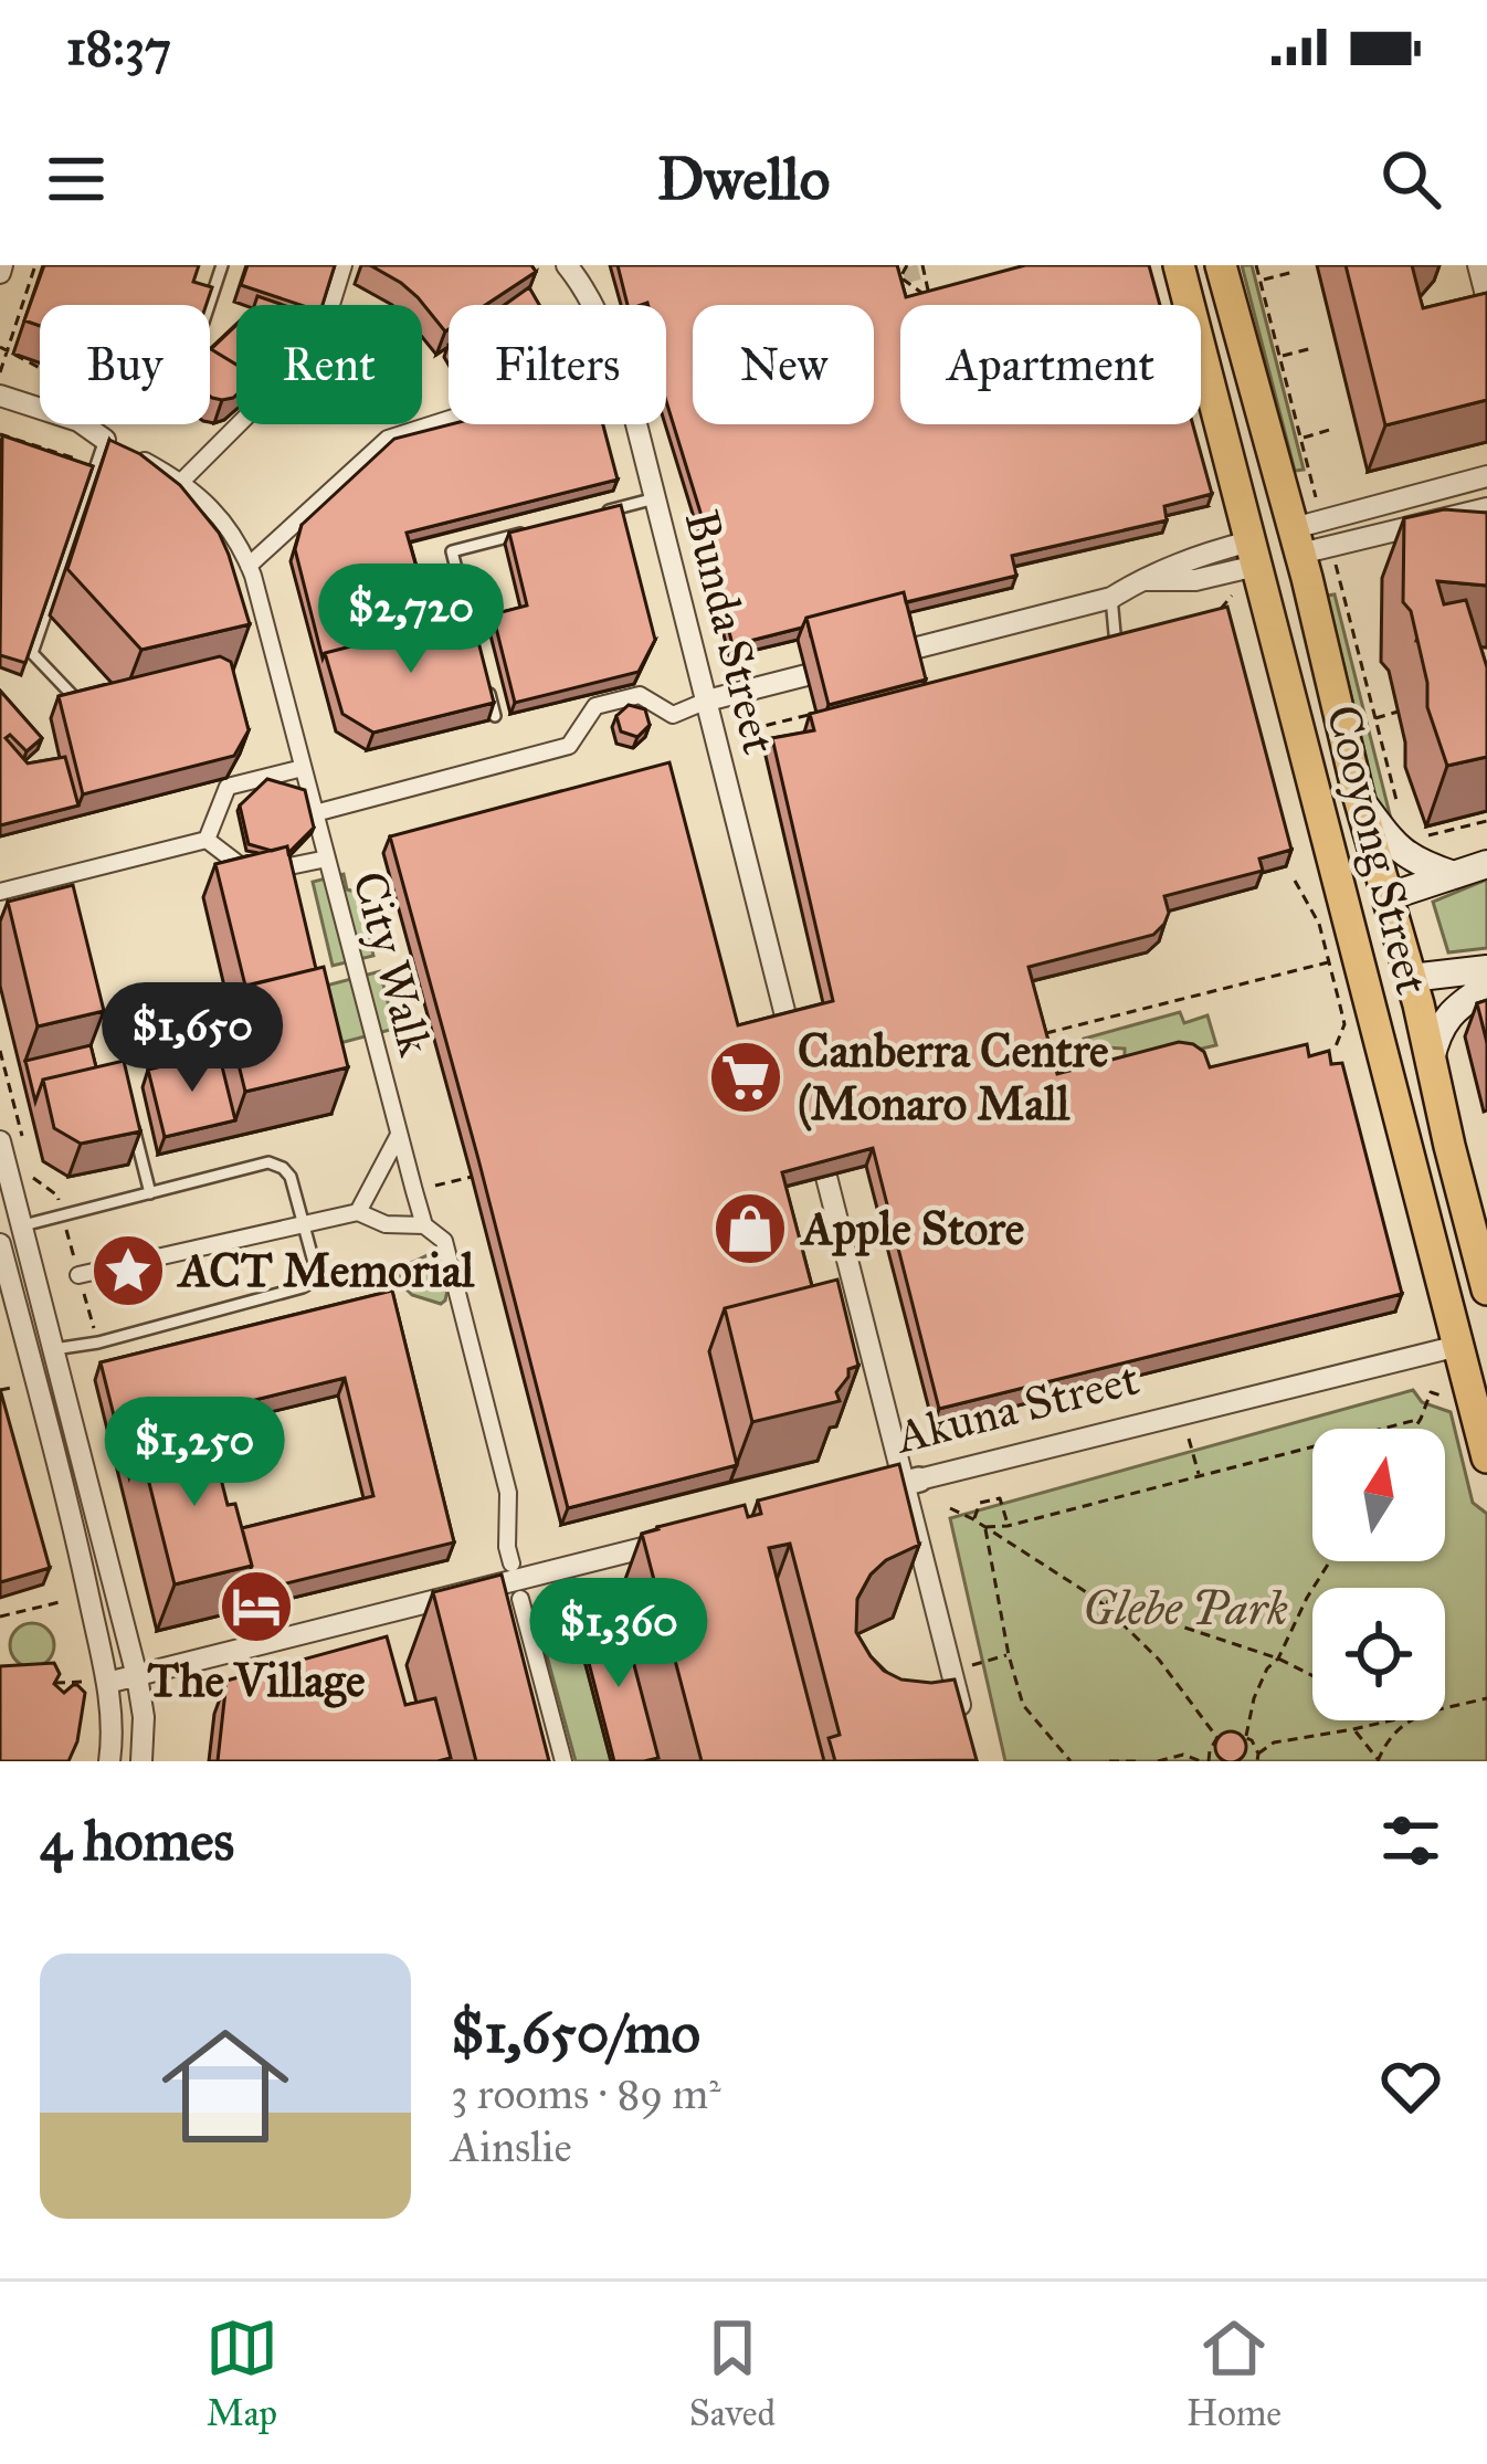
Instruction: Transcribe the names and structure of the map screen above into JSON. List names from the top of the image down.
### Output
{
  "streets": {
    "main road": ["Cooyong Street"],
    "street": ["Bunda Street", "City Walk", "Akuna Street"]
  },
  "crossings": [
    ["Cooyong Street", "Akuna Street"]
  ],
  "parks": ["Glebe Park"],
  "places": {
    "supermarket": ["Canberra Centre (Monaro Mall"],
    "shop": ["Apple Store"],
    "place": ["ACT Memorial"],
    "hotel": ["The Village"]
  },
  "north": "top",
  "page": {
    "status": "18:37",
    "header": "Dwello",
    "chip": [
      "Buy",
      "Rent",
      "Filters",
      "New",
      "Apartment"
    ],
    "price": [
      "$2,720",
      "$1,650",
      "$1,250",
      "$1,360"
    ],
    "heading": "4 homes",
    "list": [
      {
        "name": "$1,650/mo",
        "note": "3 rooms · 89 m² · Ainslie"
      }
    ],
    "tabs": ["Map", "Saved", "Home"]
  }
}
